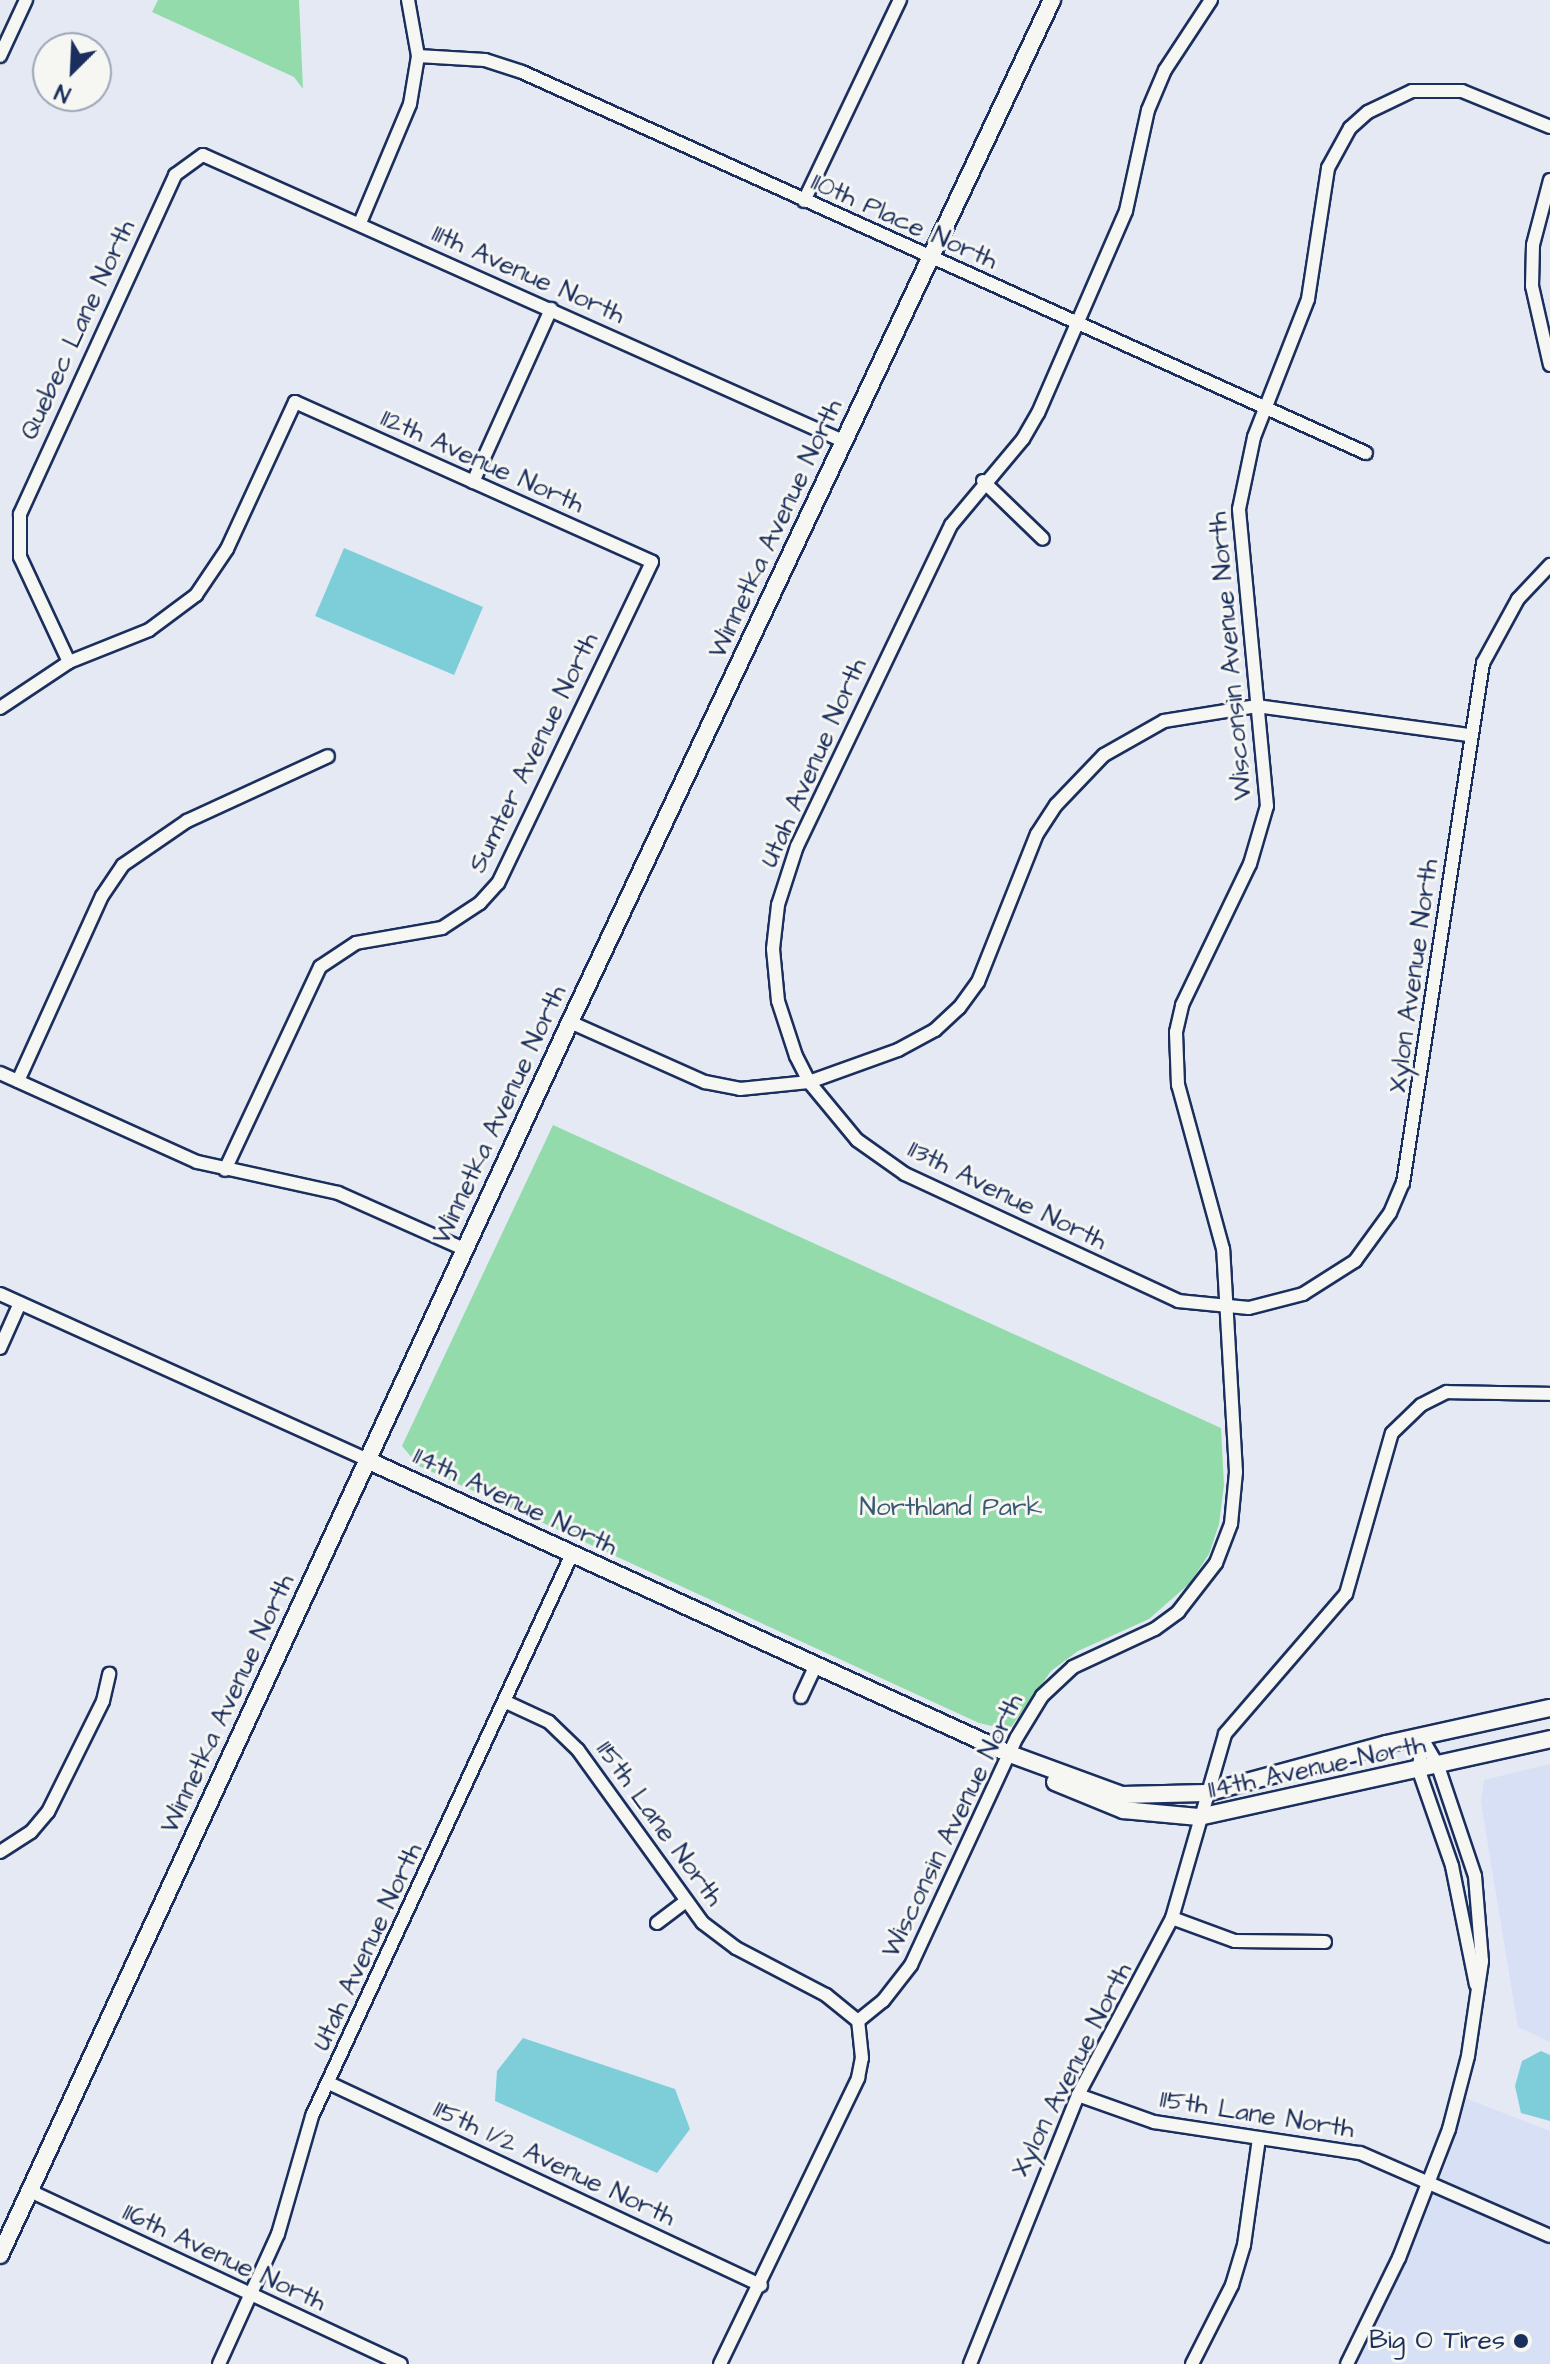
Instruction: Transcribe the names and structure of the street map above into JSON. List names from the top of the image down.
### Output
{
  "streets": {
    "street": [
      "110th Place North",
      "111th Avenue North",
      "Quebec Lane North",
      "112th Avenue North",
      "Winnetka Avenue North",
      "Wisconsin Avenue North",
      "Sumter Avenue North",
      "Utah Avenue North",
      "Xylon Avenue North",
      "113th Avenue North",
      "114th Avenue North",
      "115th Lane North",
      "115th 1/2 Avenue North",
      "116th Avenue North"
    ]
  },
  "crossings": [
    ["110th Place North", "Winnetka Avenue North"],
    ["110th Place North", "Wisconsin Avenue North"],
    ["110th Place North", "Utah Avenue North"],
    ["111th Avenue North", "Quebec Lane North"],
    ["111th Avenue North", "Winnetka Avenue North"],
    ["Quebec Lane North", "112th Avenue North"],
    ["112th Avenue North", "Sumter Avenue North"],
    ["Winnetka Avenue North", "114th Avenue North"],
    ["Winnetka Avenue North", "116th Avenue North"],
    ["Wisconsin Avenue North", "Xylon Avenue North"],
    ["Wisconsin Avenue North", "113th Avenue North"],
    ["Wisconsin Avenue North", "114th Avenue North"],
    ["Wisconsin Avenue North", "115th Lane North"],
    ["Utah Avenue North", "113th Avenue North"],
    ["Utah Avenue North", "114th Avenue North"],
    ["Utah Avenue North", "115th Lane North"],
    ["Utah Avenue North", "115th 1/2 Avenue North"],
    ["Utah Avenue North", "116th Avenue North"],
    ["Xylon Avenue North", "113th Avenue North"],
    ["Xylon Avenue North", "114th Avenue North"],
    ["Xylon Avenue North", "115th Lane North"]
  ],
  "parks": ["Northland Park"],
  "places": ["Big O Tires"],
  "north": "bottom left"
}
